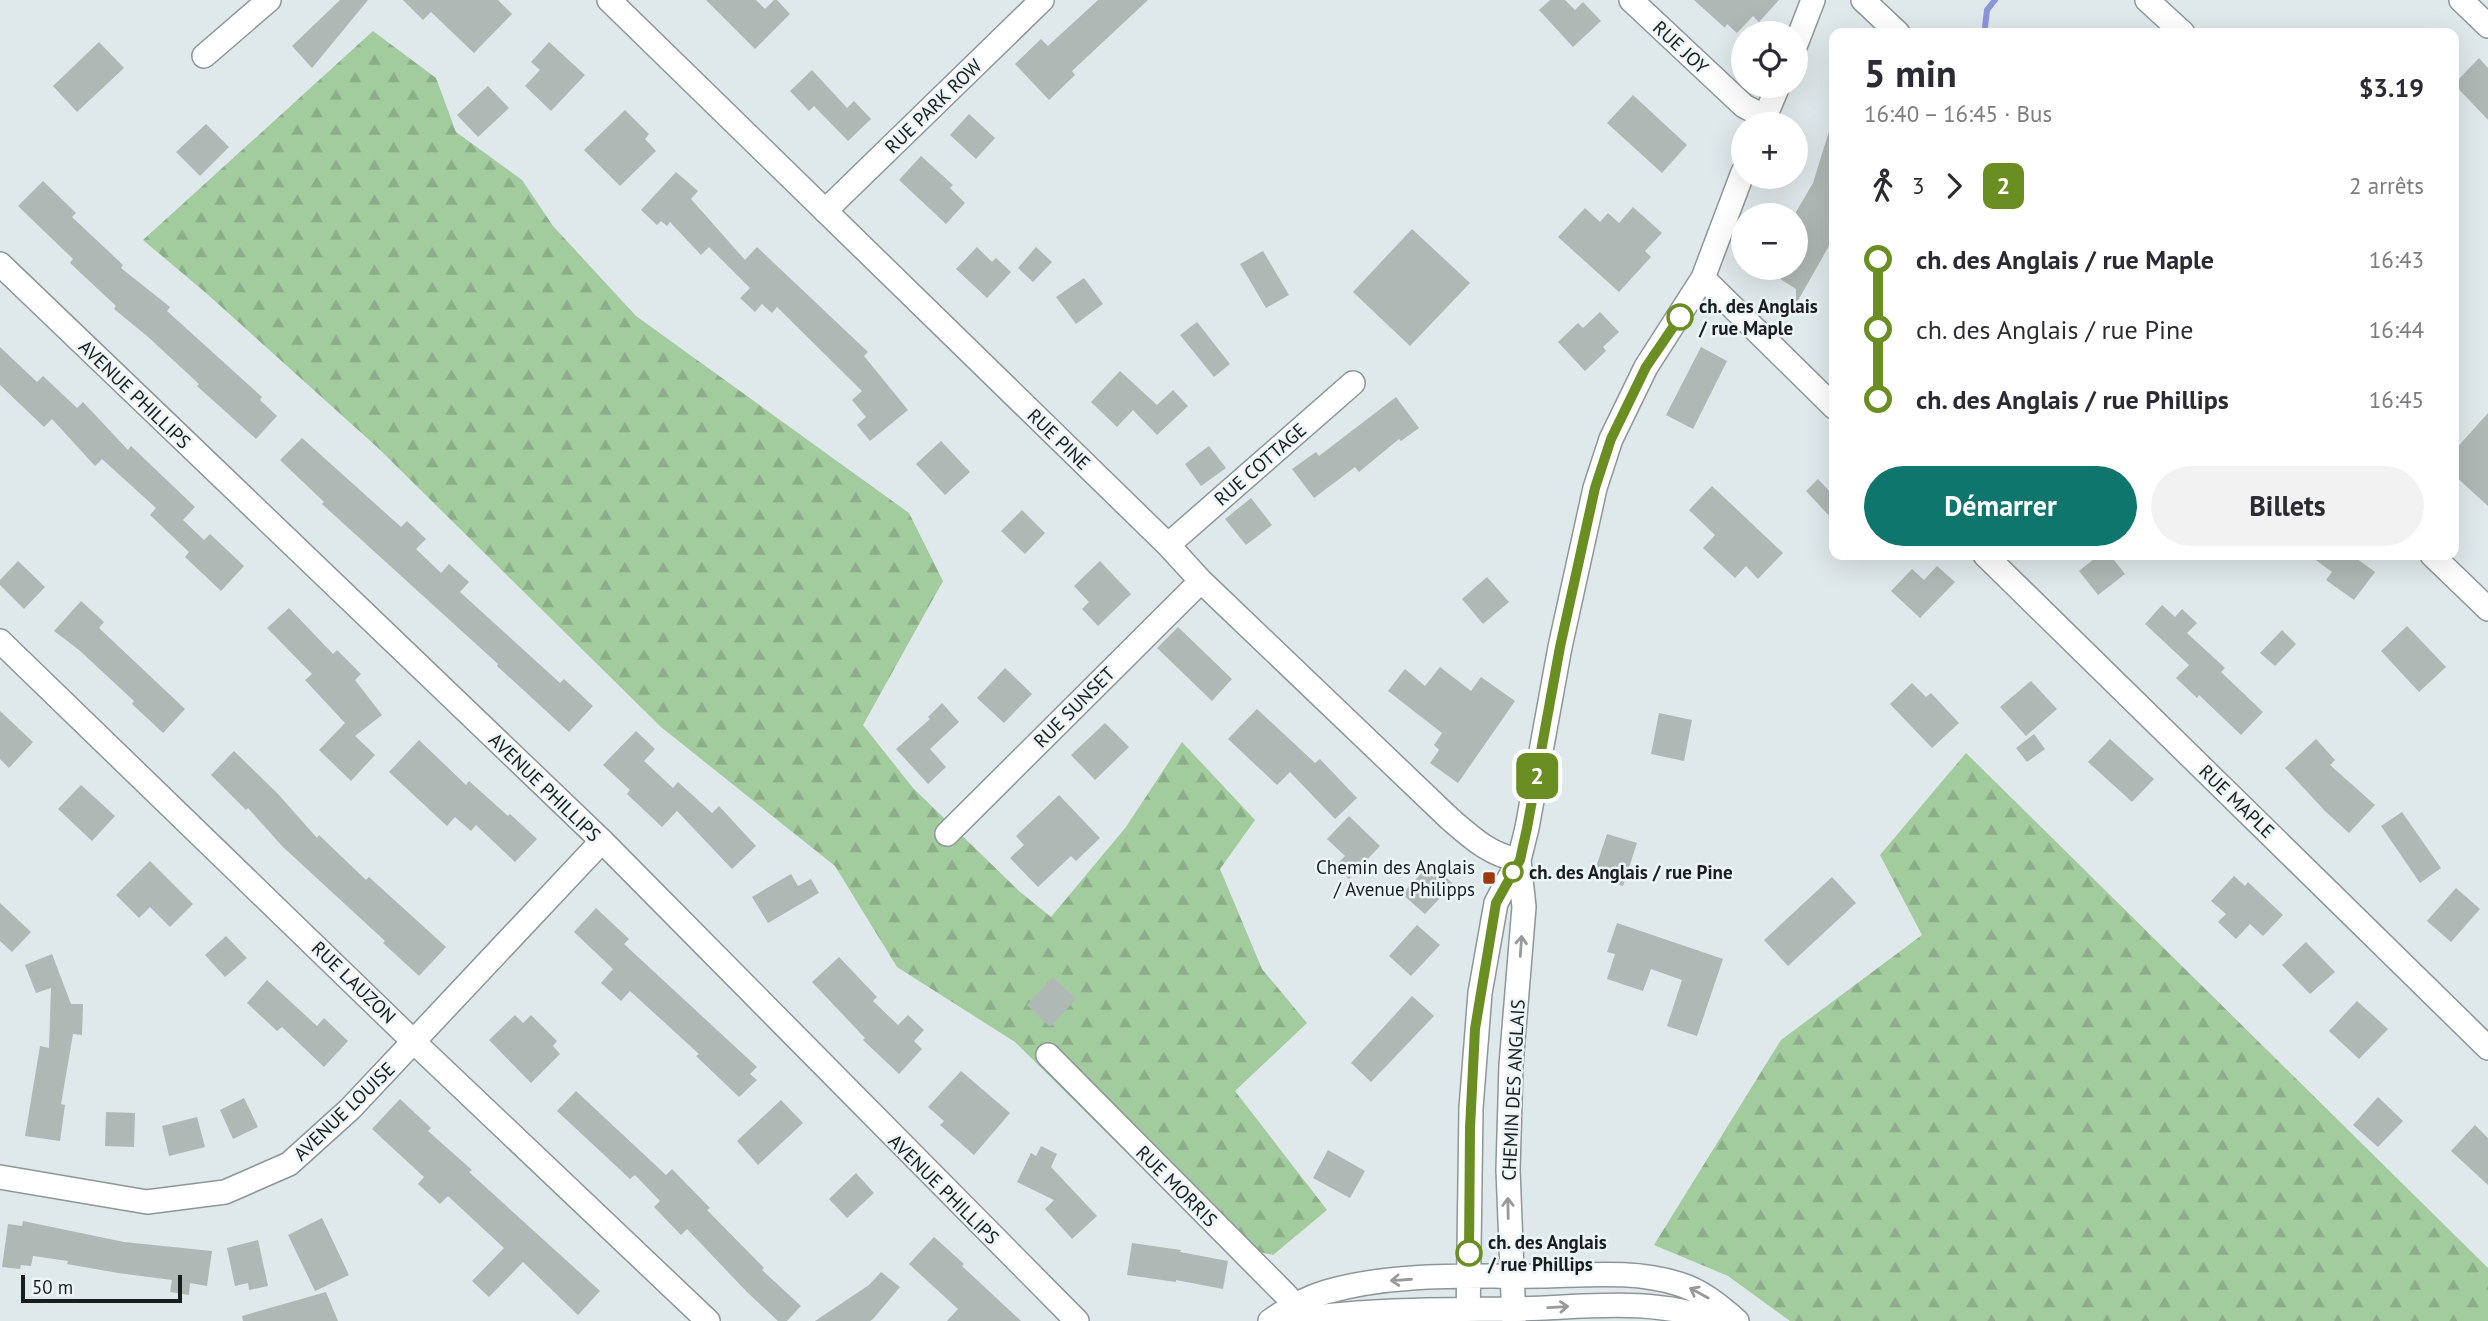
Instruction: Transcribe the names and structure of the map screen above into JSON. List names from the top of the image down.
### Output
{
  "streets": {
    "street": [
      "RUE JOY",
      "RUE PARK ROW",
      "AVENUE PHILLIPS",
      "RUE PINE",
      "RUE COTTAGE",
      "RUE SUNSET",
      "RUE MAPLE",
      "RUE LAUZON",
      "CHEMIN DES ANGLAIS",
      "AVENUE LOUISE",
      "RUE MORRIS"
    ]
  },
  "crossings": [
    ["RUE PARK ROW", "RUE PINE"],
    ["AVENUE PHILLIPS", "AVENUE LOUISE"],
    ["RUE PINE", "RUE COTTAGE"],
    ["RUE PINE", "RUE SUNSET"],
    ["RUE PINE", "CHEMIN DES ANGLAIS"],
    ["RUE LAUZON", "AVENUE LOUISE"]
  ],
  "places": {
    "other": ["ch. des Anglais / rue Maple", "ch. des Anglais / rue Pine", "ch. des Anglais / rue Phillips"],
    "transit": ["Chemin des Anglais / Avenue Philipps"]
  },
  "lines": ["bus line 2"],
  "scale_bar": "50 m",
  "page": {
    "on_map": "2",
    "map_buttons": ["+", "−"],
    "heading": ["5 min", "16:40 – 16:45 · Bus", "$3.19"],
    "legs": ["3", "2", "2 arrêts"],
    "list": [
      {
        "name": "ch. des Anglais / rue Maple",
        "value": "16:43"
      },
      {
        "name": "ch. des Anglais / rue Pine",
        "value": "16:44"
      },
      {
        "name": "ch. des Anglais / rue Phillips",
        "value": "16:45"
      }
    ],
    "buttons": ["Démarrer", "Billets"],
    "scale": "50 m"
  }
}
